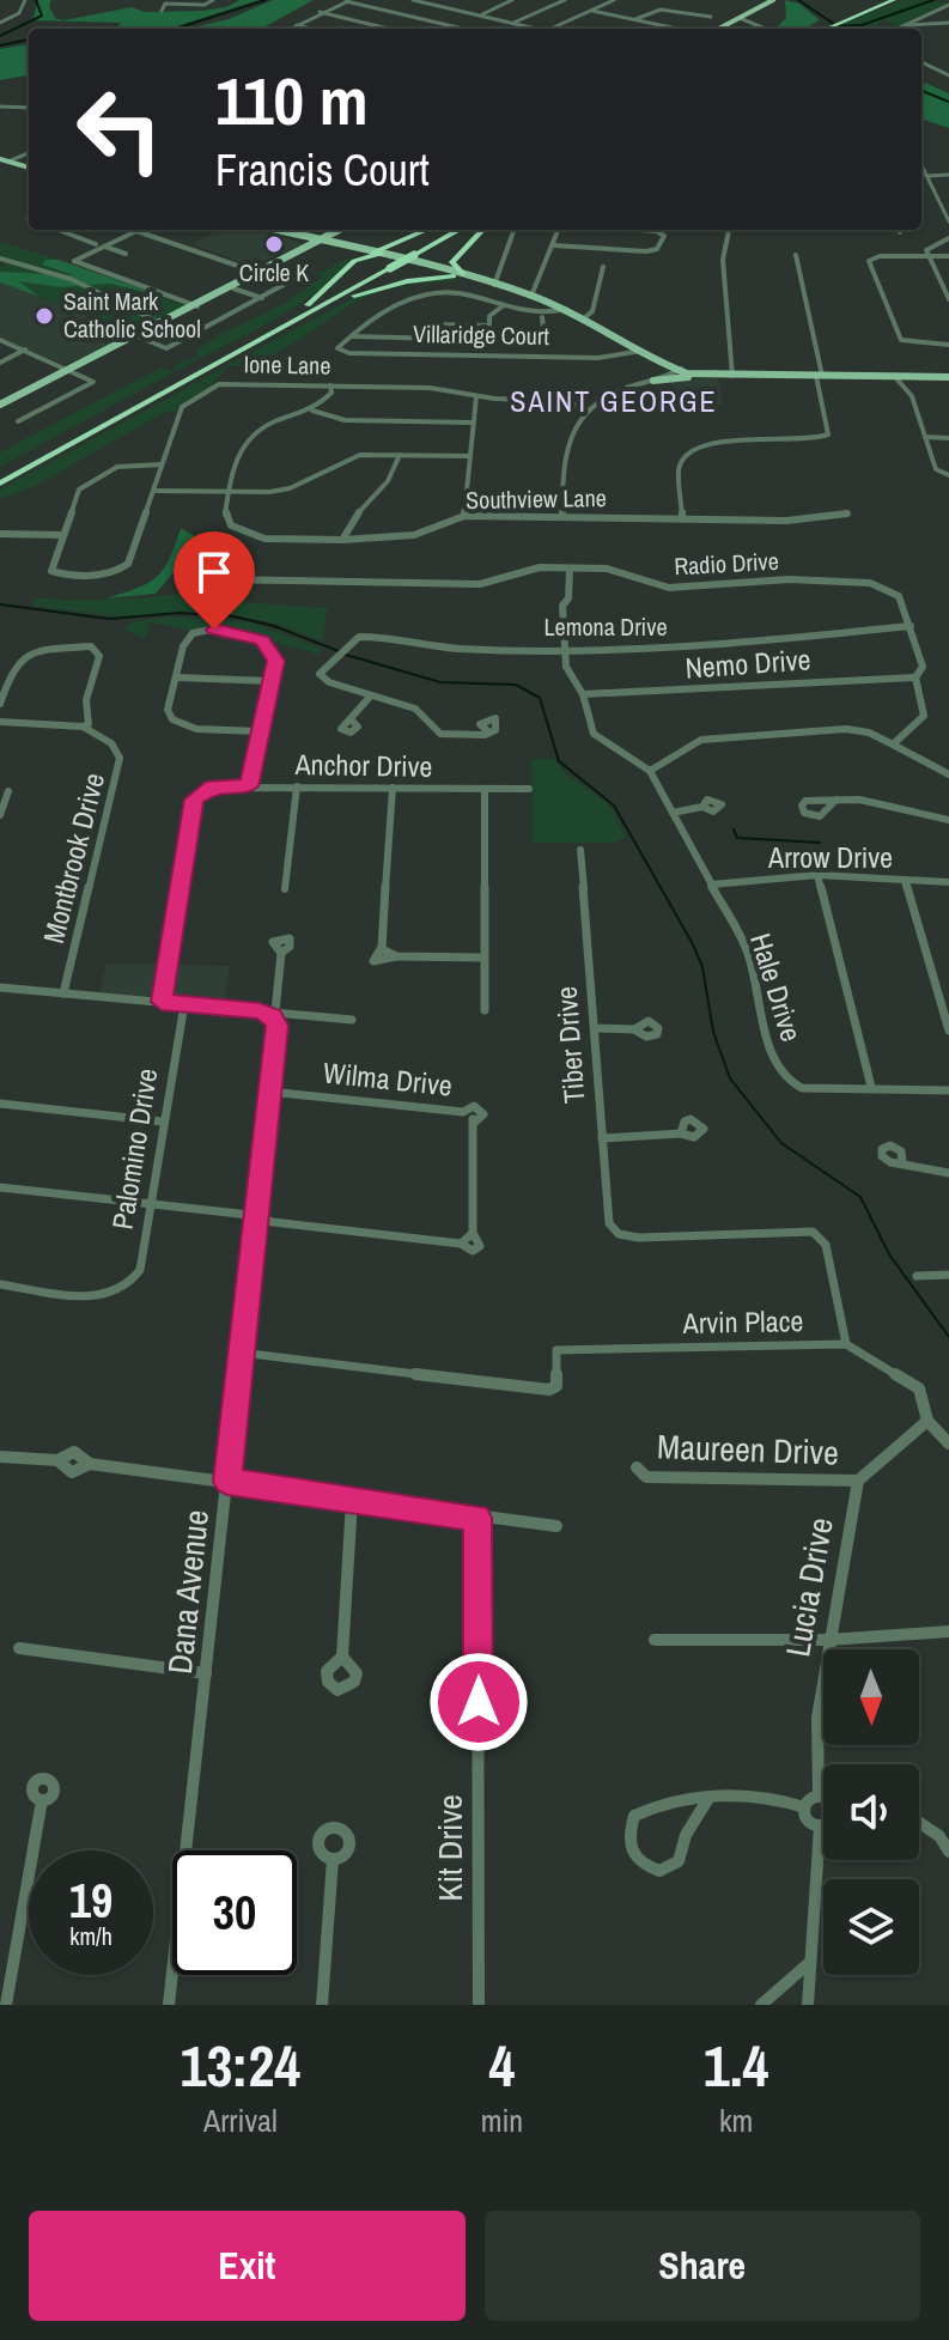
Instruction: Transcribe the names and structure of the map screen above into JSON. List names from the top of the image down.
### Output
{
  "streets": {
    "street": [
      "Villaridge Court",
      "Ione Lane",
      "Southview Lane",
      "Radio Drive",
      "Lemona Drive",
      "Nemo Drive",
      "Anchor Drive",
      "Montbrook Drive",
      "Arrow Drive",
      "Hale Drive",
      "Tiber Drive",
      "Wilma Drive",
      "Palomino Drive",
      "Arvin Place",
      "Maureen Drive",
      "Lucia Drive",
      "Dana Avenue",
      "Kit Drive"
    ]
  },
  "crossings": [
    ["Radio Drive", "Lemona Drive"],
    ["Radio Drive", "Nemo Drive"],
    ["Radio Drive", "Hale Drive"],
    ["Lemona Drive", "Hale Drive"],
    ["Nemo Drive", "Hale Drive"],
    ["Arrow Drive", "Hale Drive"],
    ["Tiber Drive", "Arvin Place"],
    ["Wilma Drive", "Dana Avenue"],
    ["Arvin Place", "Dana Avenue"],
    ["Maureen Drive", "Lucia Drive"]
  ],
  "districts": ["SAINT GEORGE"],
  "places": ["Circle K", "Saint Mark Catholic School"],
  "north": "bottom",
  "page": {
    "turn": ["110 m", "Francis Court"],
    "speed": "19 km/h",
    "limit": "30",
    "eta": [
      "13:24",
      "Arrival",
      "4",
      "min",
      "1.4",
      "km"
    ],
    "buttons": ["Exit", "Share"]
  }
}
